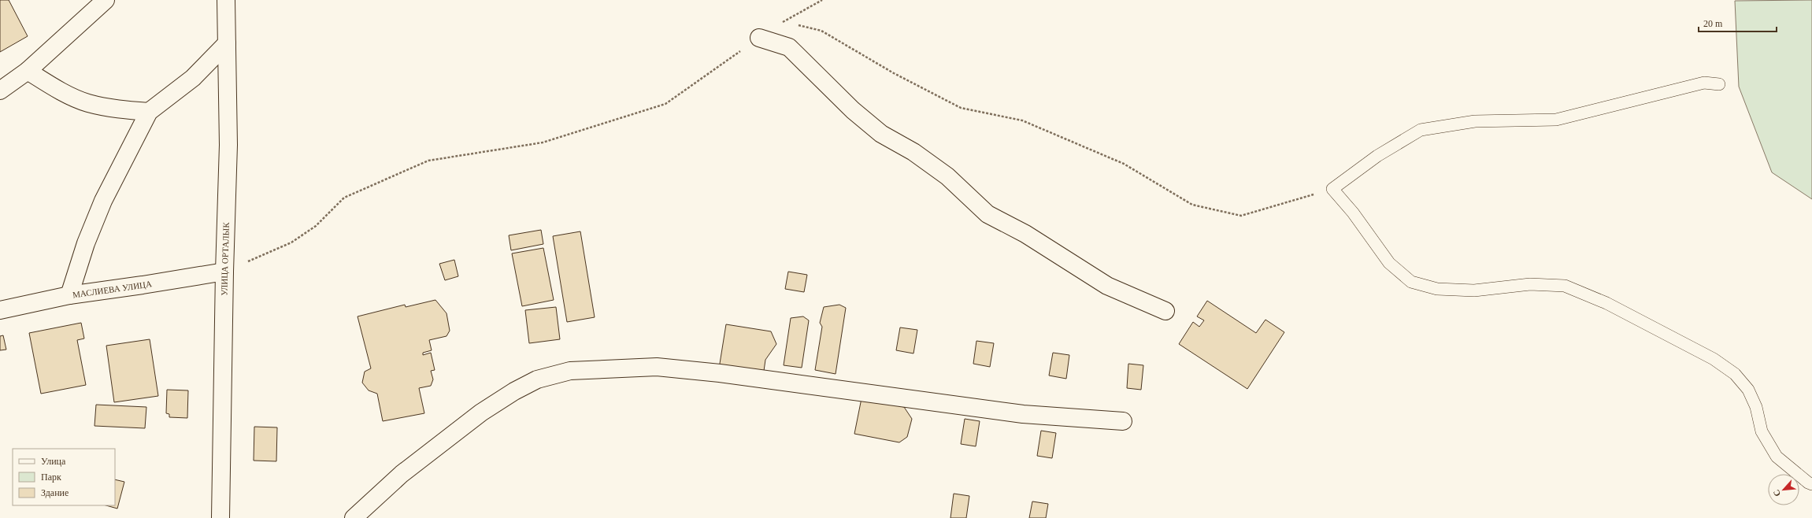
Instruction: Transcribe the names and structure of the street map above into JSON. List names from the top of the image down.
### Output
{
  "streets": {
    "street": ["УЛИЦА ОРТАЛЫК", "МАСЛИЕВА УЛИЦА"]
  },
  "crossings": [
    ["УЛИЦА ОРТАЛЫК", "МАСЛИЕВА УЛИЦА"]
  ],
  "legend": ["Улица", "Парк", "Здание"],
  "scale_bar": "20 m",
  "north": "bottom left"
}
